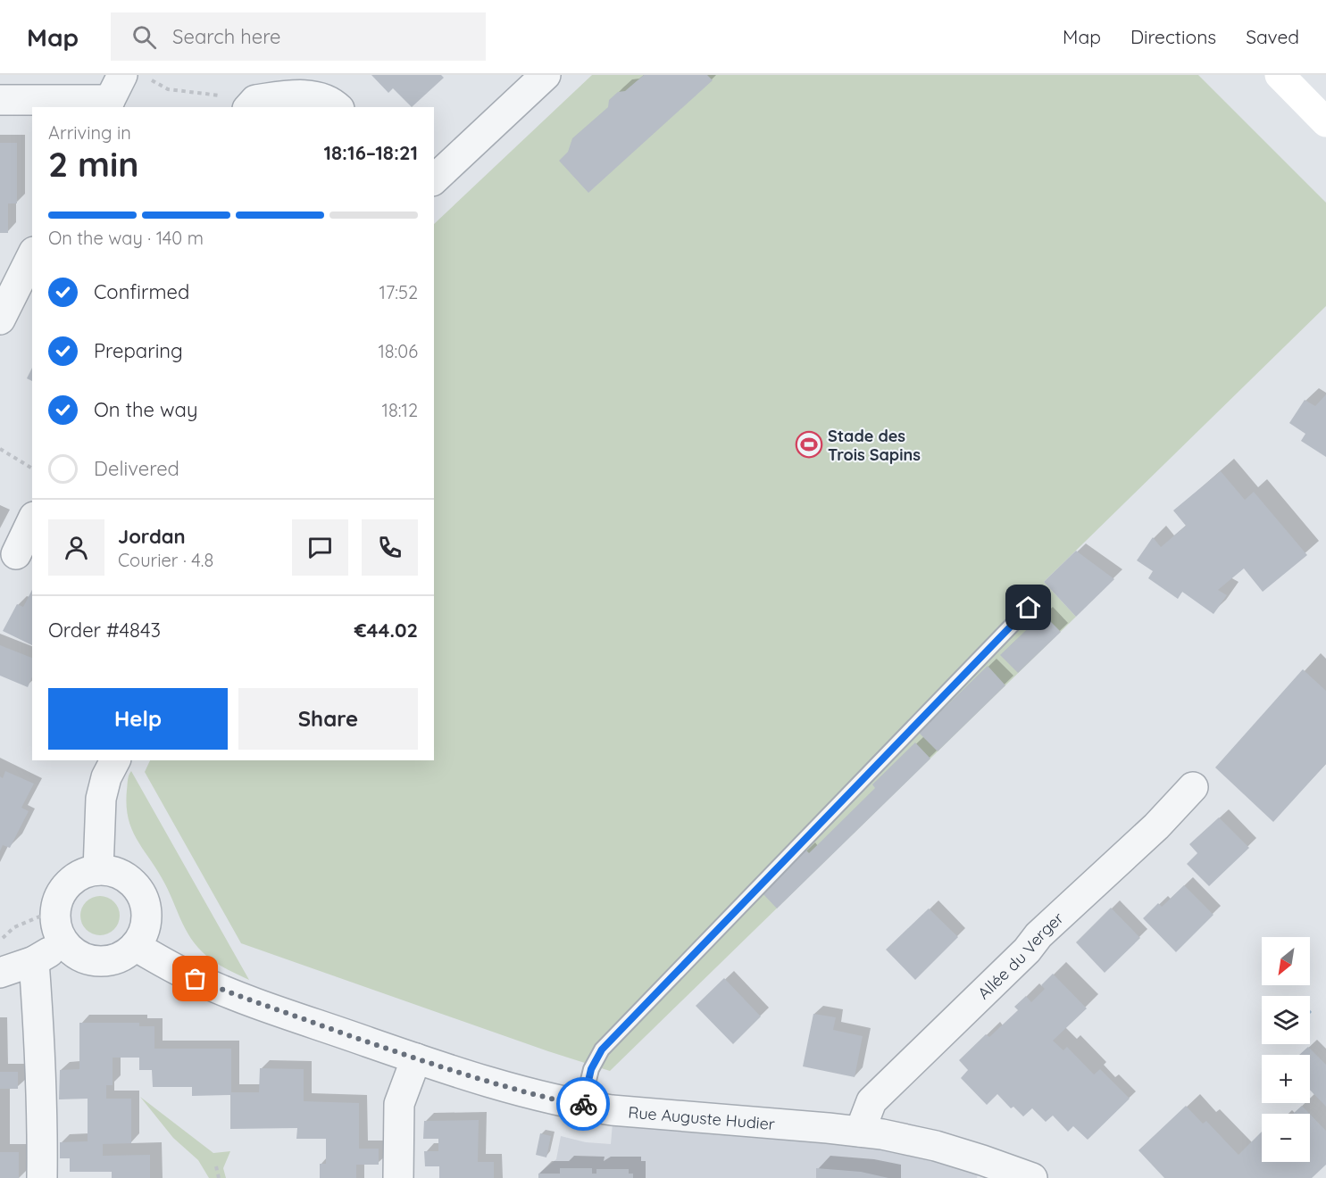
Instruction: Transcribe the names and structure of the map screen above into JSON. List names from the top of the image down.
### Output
{
  "streets": {
    "street": ["Allée du Verger", "Rue Auguste Hudier"]
  },
  "crossings": [
    ["Allée du Verger", "Rue Auguste Hudier"]
  ],
  "places": {
    "sports": ["Stade des Trois Sapins"]
  },
  "north": "bottom left",
  "page": {
    "header": "Map",
    "search": "Search here",
    "nav": ["Map", "Directions", "Saved"],
    "heading": ["2 min", "Arriving in", "18:16–18:21"],
    "panel": [
      "Jordan",
      "Courier · 4.8",
      "Order #4843",
      "€44.02"
    ],
    "bar": "On the way · 140 m",
    "list": [
      ["Confirmed", "17:52"],
      ["Preparing", "18:06"],
      ["On the way", "18:12"],
      "Delivered"
    ],
    "buttons": ["Help", "Share"],
    "map_buttons": ["+", "−"]
  }
}
